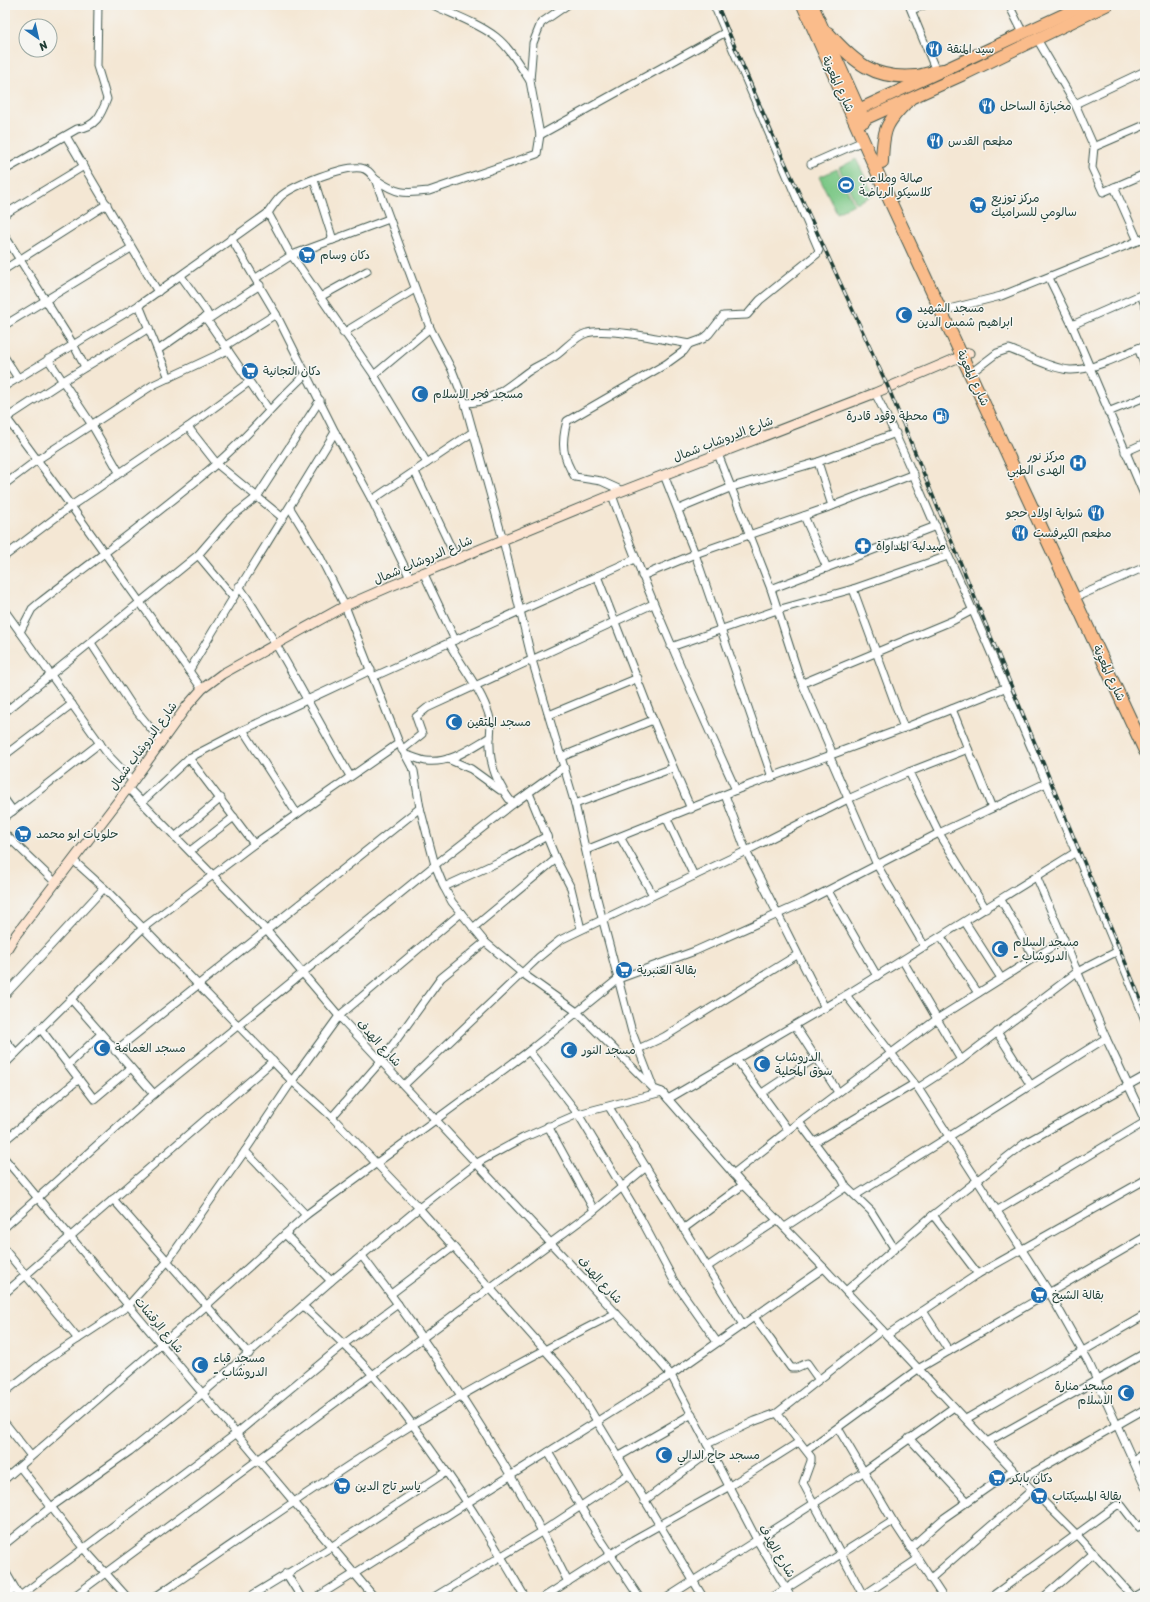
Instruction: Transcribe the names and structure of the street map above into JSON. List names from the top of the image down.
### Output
{
  "streets": {
    "highway": ["شارع المعونة"],
    "street": ["شارع الدروشاب شمال", "شارع الهدف", "شارع الرقشات"]
  },
  "crossings": [
    ["شارع المعونة", "شارع الدروشاب شمال"],
    ["شارع الدروشاب شمال", "شارع الهدف"]
  ],
  "places": {
    "restaurant": [
      "سيد المنقة",
      "مخبازة الساحل",
      "مطعم القدس",
      "شواية اولاد حجو",
      "مطعم الكيرفست"
    ],
    "sports": ["صالة وملاعب كلاسيكو الرياضة"],
    "supermarket": [
      "مركز توزيع سالومي للسراميك",
      "دكان وسام",
      "دكان التجانية",
      "حلويات ابو محمد",
      "بقالة العنبرية",
      "بقالة الشيخ",
      "دكان بابكر",
      "ياسر تاج الدين",
      "بقالة المسيكتاب"
    ],
    "mosque": [
      "مسجد الشهيد ابراهيم شمس الدين",
      "مسجد فجر الاسلام",
      "مسجد المتقين",
      "مسجد السلام - الدروشاب",
      "مسجد الغمامة",
      "مسجد النور",
      "الدروشاب سوق المحلية",
      "مسجد قباء - الدروشاب",
      "مسجد منارة الاسلام",
      "مسجد حاج الدالي"
    ],
    "fuel station": ["محطة وقود قادرة"],
    "hospital": ["مركز نور الهدى الطبي"],
    "pharmacy": ["صيدلية المداواة"]
  },
  "north": "bottom right"
}
